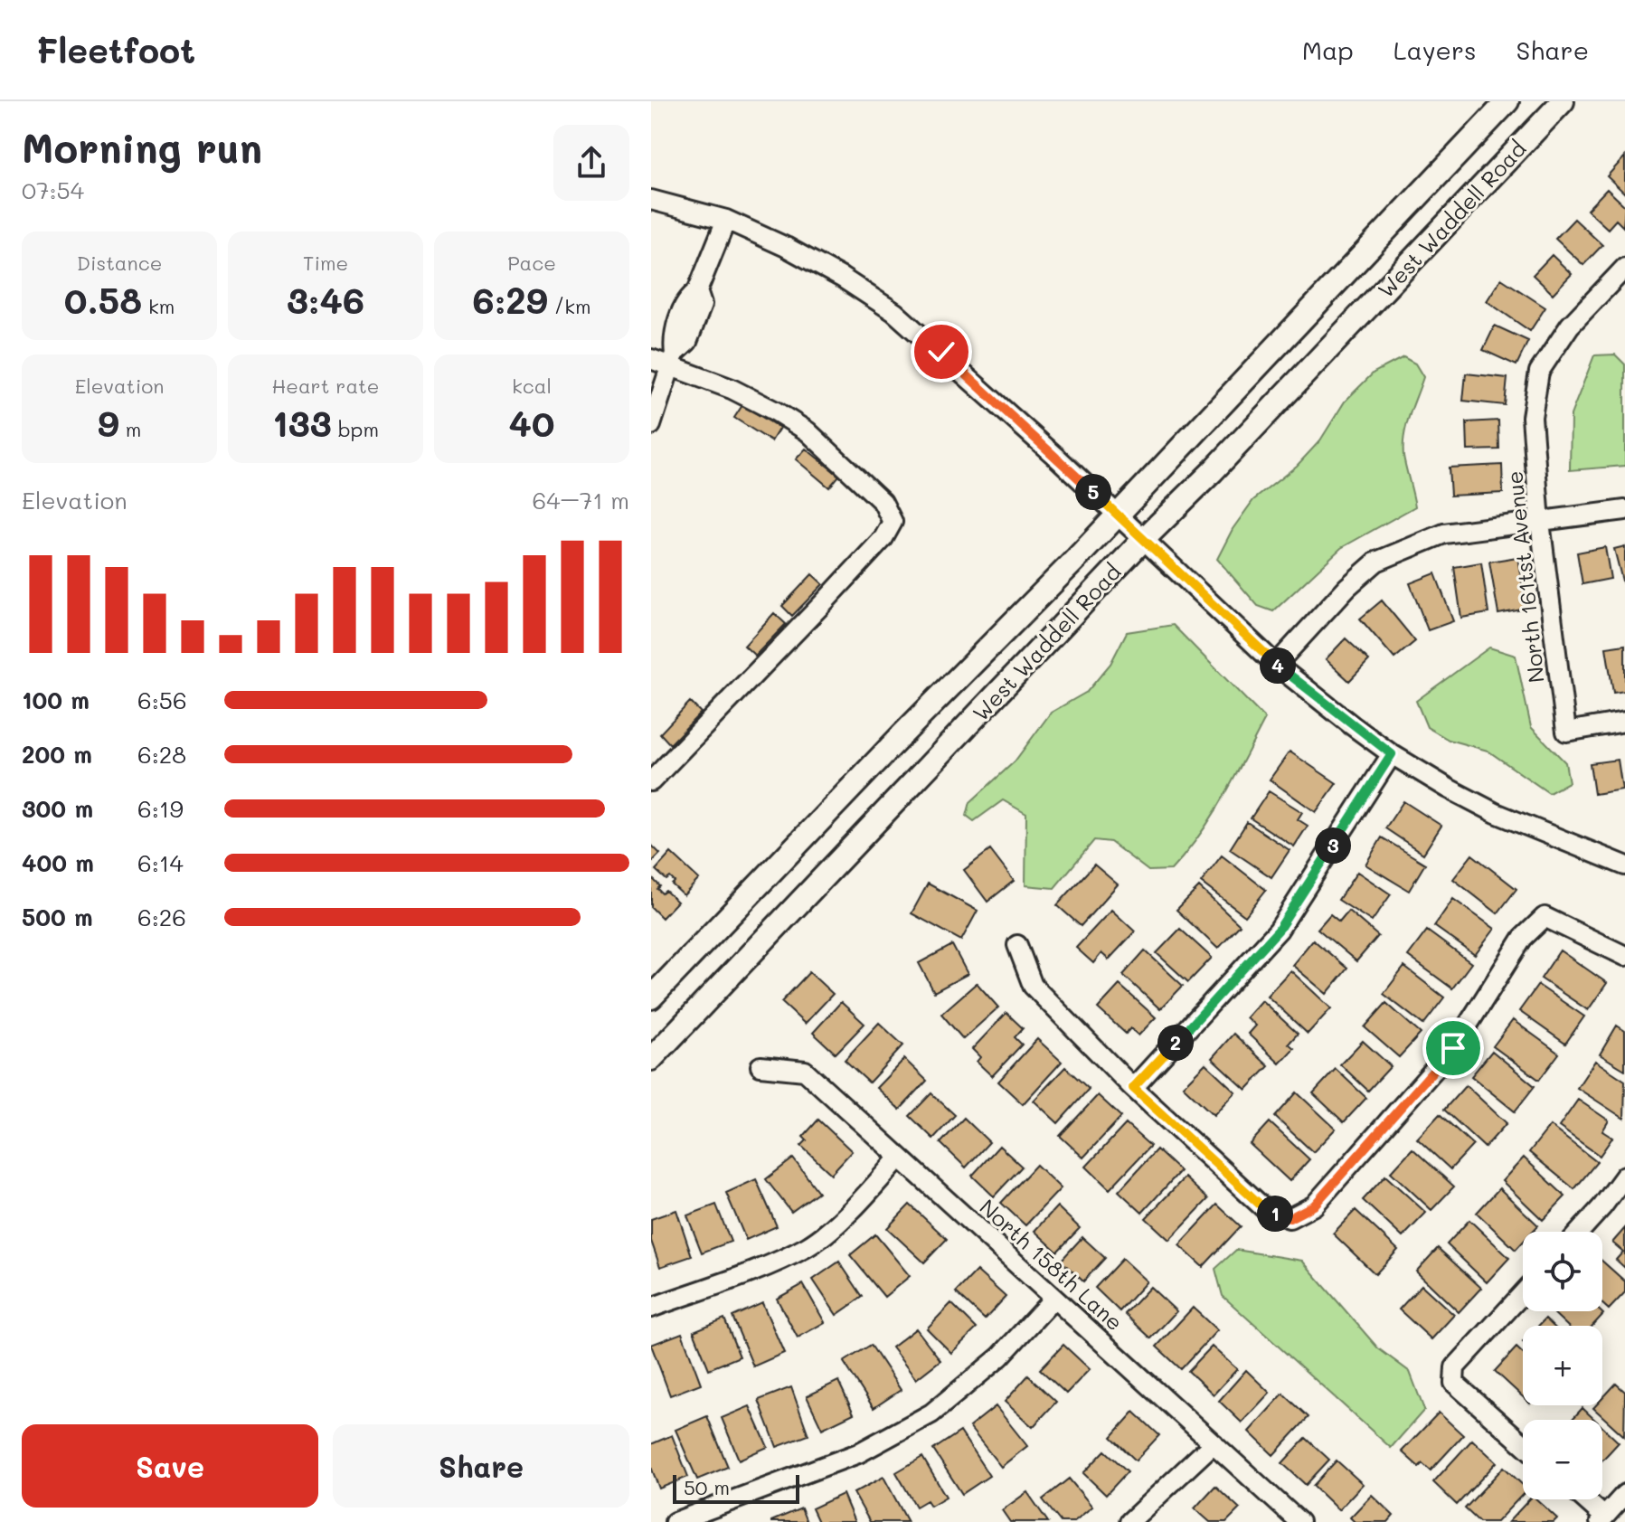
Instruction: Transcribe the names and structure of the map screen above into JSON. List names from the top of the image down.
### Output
{
  "streets": {
    "main road": ["West Waddell Road"],
    "street": ["North 161tst Avenue", "North 158th Lane"]
  },
  "scale_bar": "50 m",
  "page": {
    "header": "Fleetfoot",
    "nav": ["Map", "Layers", "Share"],
    "heading": ["Morning run", "07:54"],
    "stats": [
      ["Distance", "0.58 km"],
      ["Time", "3:46"],
      ["Pace", "6:29 /km"],
      ["Elevation", "9 m"],
      ["Heart rate", "133 bpm"],
      ["kcal", "40"]
    ],
    "chart": ["Elevation", "64–71 m"],
    "pins": [
      "5",
      "4",
      "3",
      "2",
      "1"
    ],
    "list": [
      {
        "name": "100 m",
        "note": "6:56"
      },
      {
        "name": "200 m",
        "note": "6:28"
      },
      {
        "name": "300 m",
        "note": "6:19"
      },
      {
        "name": "400 m",
        "note": "6:14"
      },
      {
        "name": "500 m",
        "note": "6:26"
      }
    ],
    "map_buttons": ["+", "−"],
    "buttons": ["Save", "Share"],
    "scale": "50 m"
  }
}
